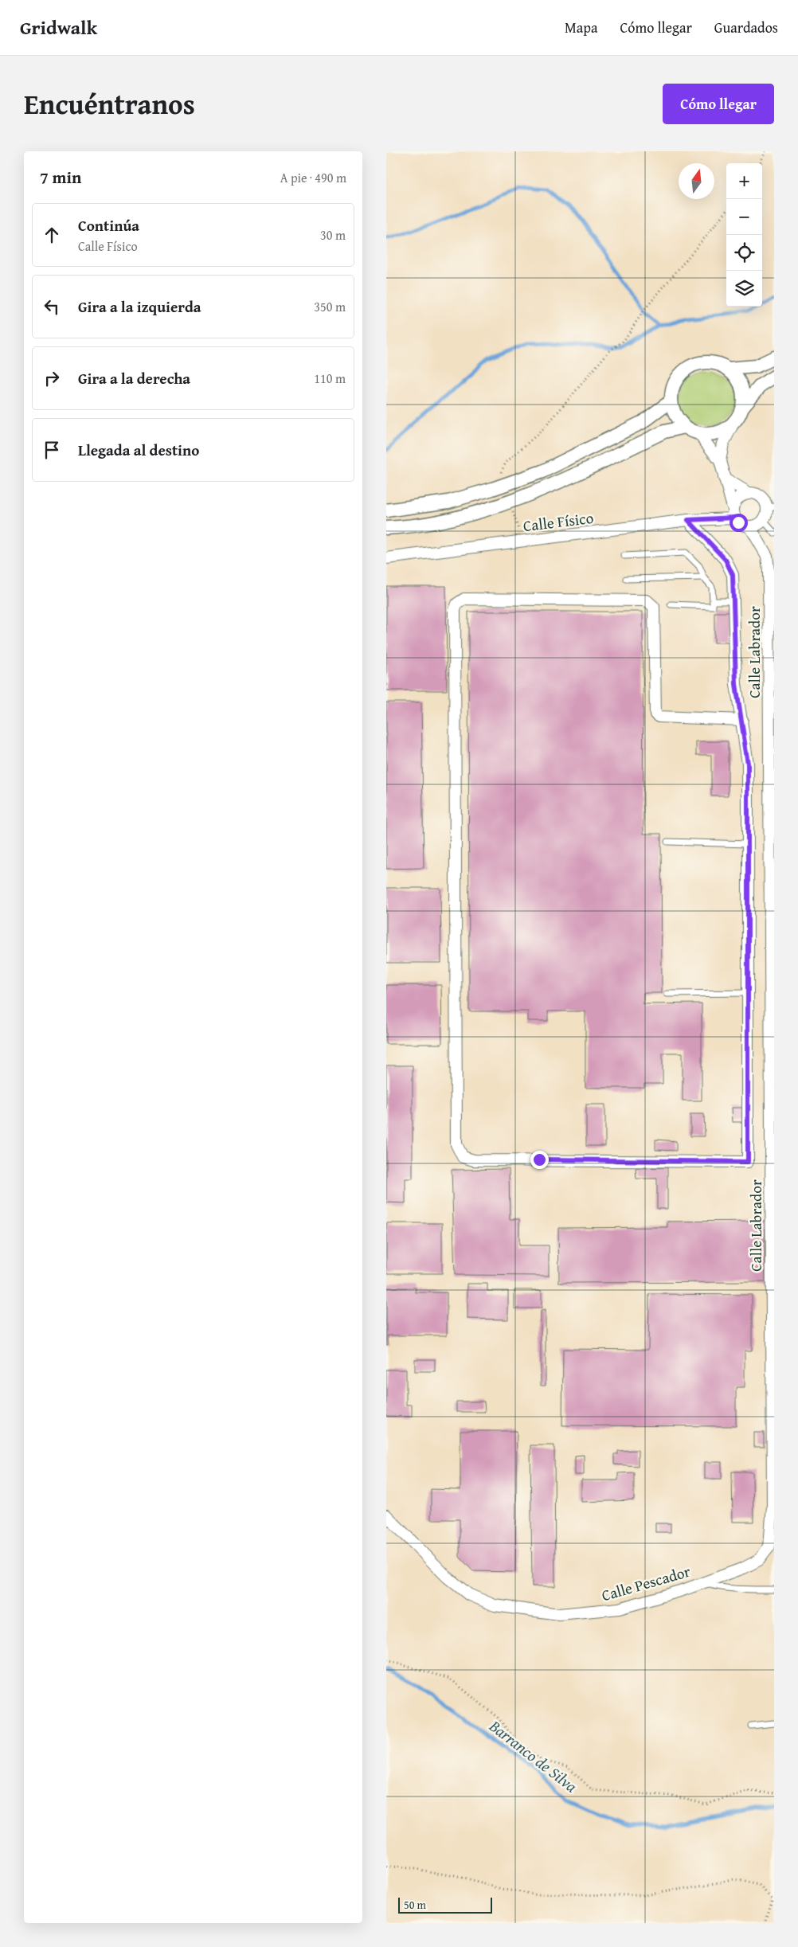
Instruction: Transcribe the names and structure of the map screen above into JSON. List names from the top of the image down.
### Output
{
  "streets": {
    "street": ["Calle Físico", "Calle Labrador", "Calle Pescador"]
  },
  "crossings": [
    ["Calle Físico", "Calle Labrador"],
    ["Calle Labrador", "Calle Pescador"]
  ],
  "water": ["Barranco de Silva"],
  "scale_bar": "50 m",
  "north": "top",
  "page": {
    "header": "Gridwalk",
    "nav": ["Mapa", "Cómo llegar", "Guardados"],
    "title": "Encuéntranos",
    "buttons": "Cómo llegar",
    "heading": ["7 min", "A pie · 490 m"],
    "map_buttons": ["+", "−"],
    "list": [
      ["Continúa", "Calle Físico", "30 m"],
      ["Gira a la izquierda", "350 m"],
      ["Gira a la derecha", "110 m"],
      "Llegada al destino"
    ],
    "scale": "50 m"
  }
}
